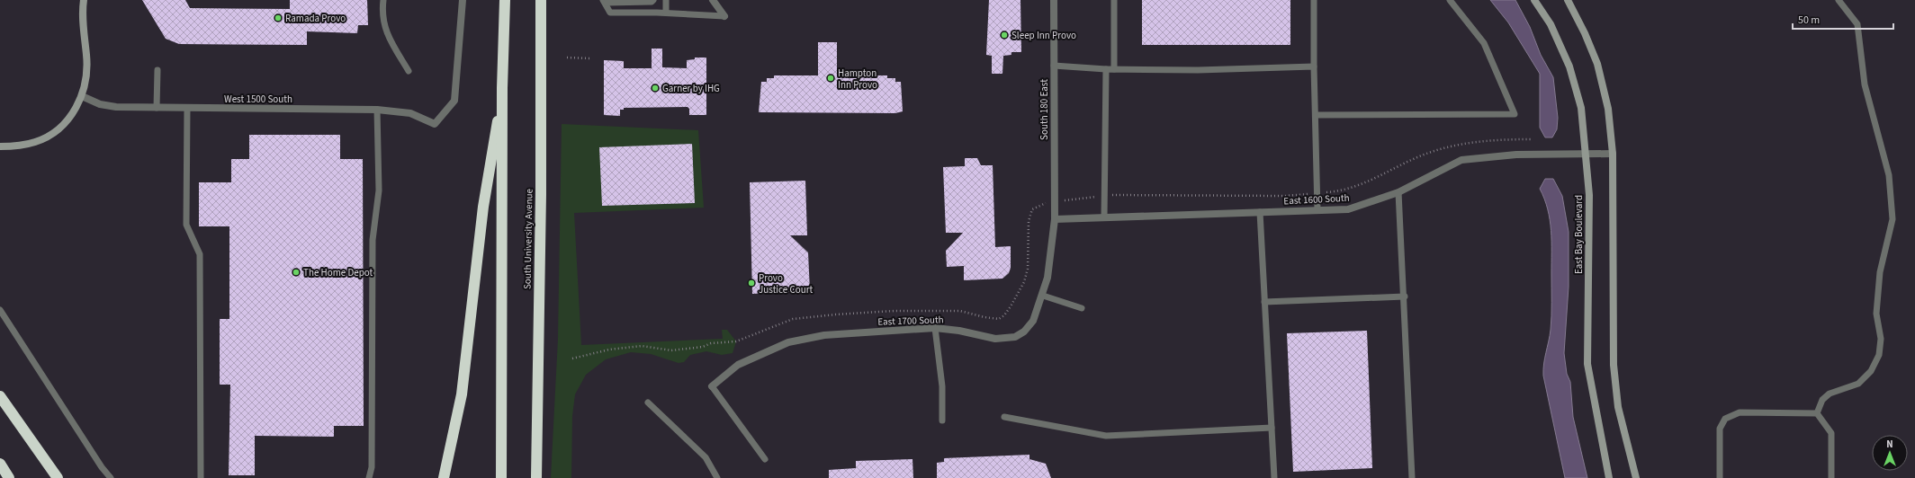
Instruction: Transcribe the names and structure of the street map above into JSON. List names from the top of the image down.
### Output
{
  "streets": {
    "highway": ["South University Avenue"],
    "street": [
      "West 1500 South",
      "South 180 East",
      "East 1600 South",
      "East Bay Boulevard",
      "East 1700 South"
    ]
  },
  "crossings": [
    ["South 180 East", "East 1600 South"],
    ["South 180 East", "East 1700 South"],
    ["East 1600 South", "East Bay Boulevard"],
    ["East 1600 South", "East 1700 South"]
  ],
  "places": [
    "Ramada Provo",
    "Sleep Inn Provo",
    "Hampton Inn Provo",
    "Garner by IHG",
    "The Home Depot",
    "Provo Justice Court"
  ],
  "scale_bar": "50 m",
  "north": "top"
}
